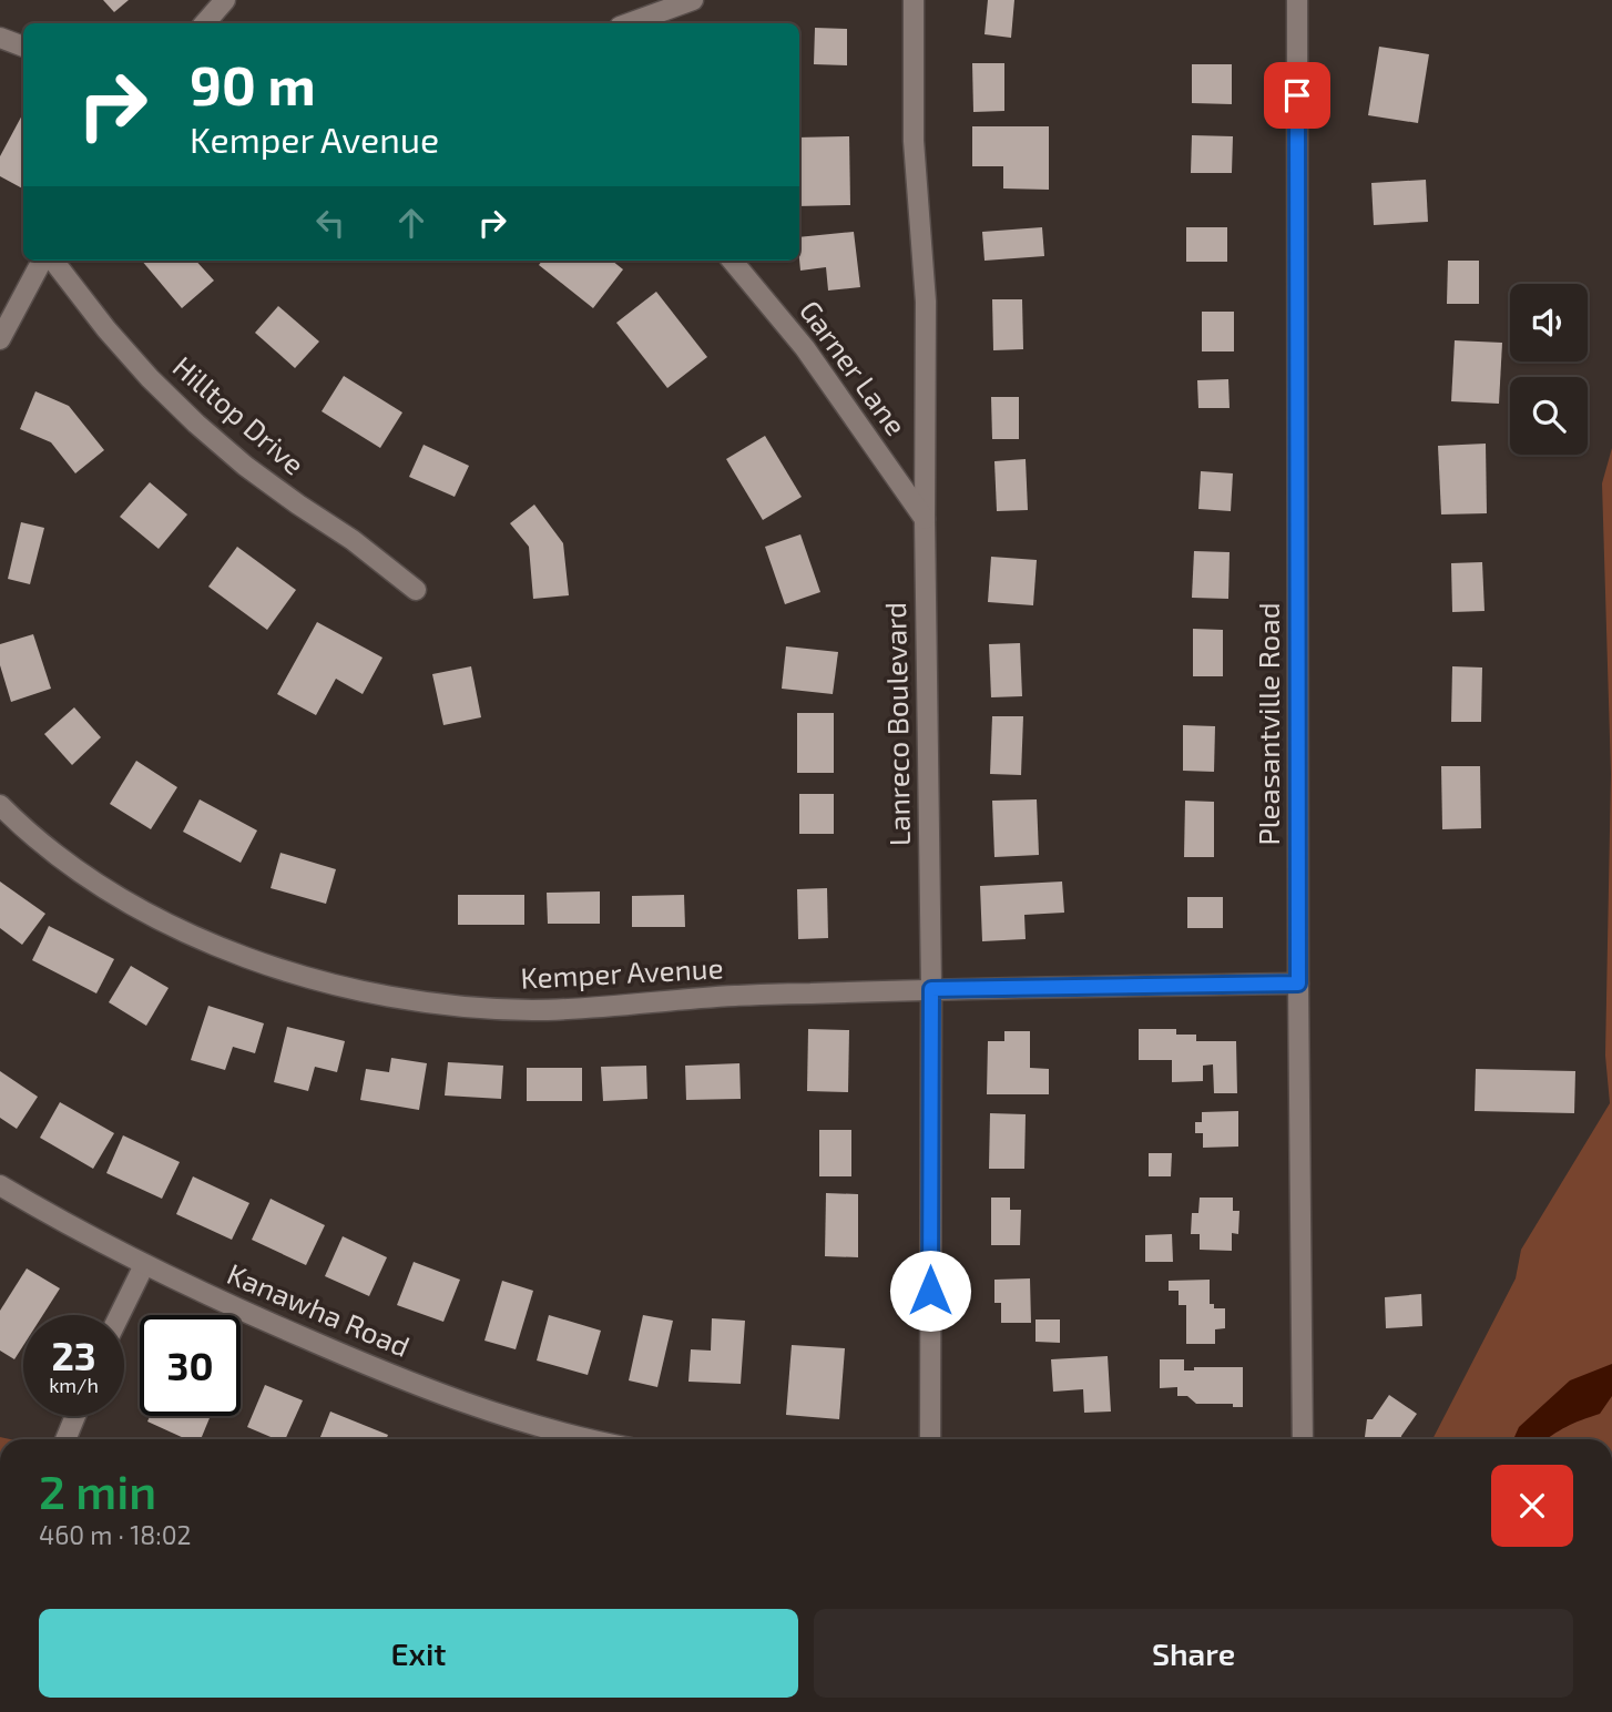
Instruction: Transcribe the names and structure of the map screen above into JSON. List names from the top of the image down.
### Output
{
  "streets": {
    "street": [
      "Garner Lane",
      "Hilltop Drive",
      "Lanreco Boulevard",
      "Pleasantville Road",
      "Kemper Avenue",
      "Kanawha Road"
    ]
  },
  "crossings": [
    ["Garner Lane", "Lanreco Boulevard"],
    ["Lanreco Boulevard", "Kemper Avenue"],
    ["Pleasantville Road", "Kemper Avenue"]
  ],
  "page": {
    "turn": ["90 m", "Kemper Avenue"],
    "speed": "23 km/h",
    "limit": "30",
    "heading": ["2 min", "460 m · 18:02"],
    "buttons": ["Exit", "Share"]
  }
}
